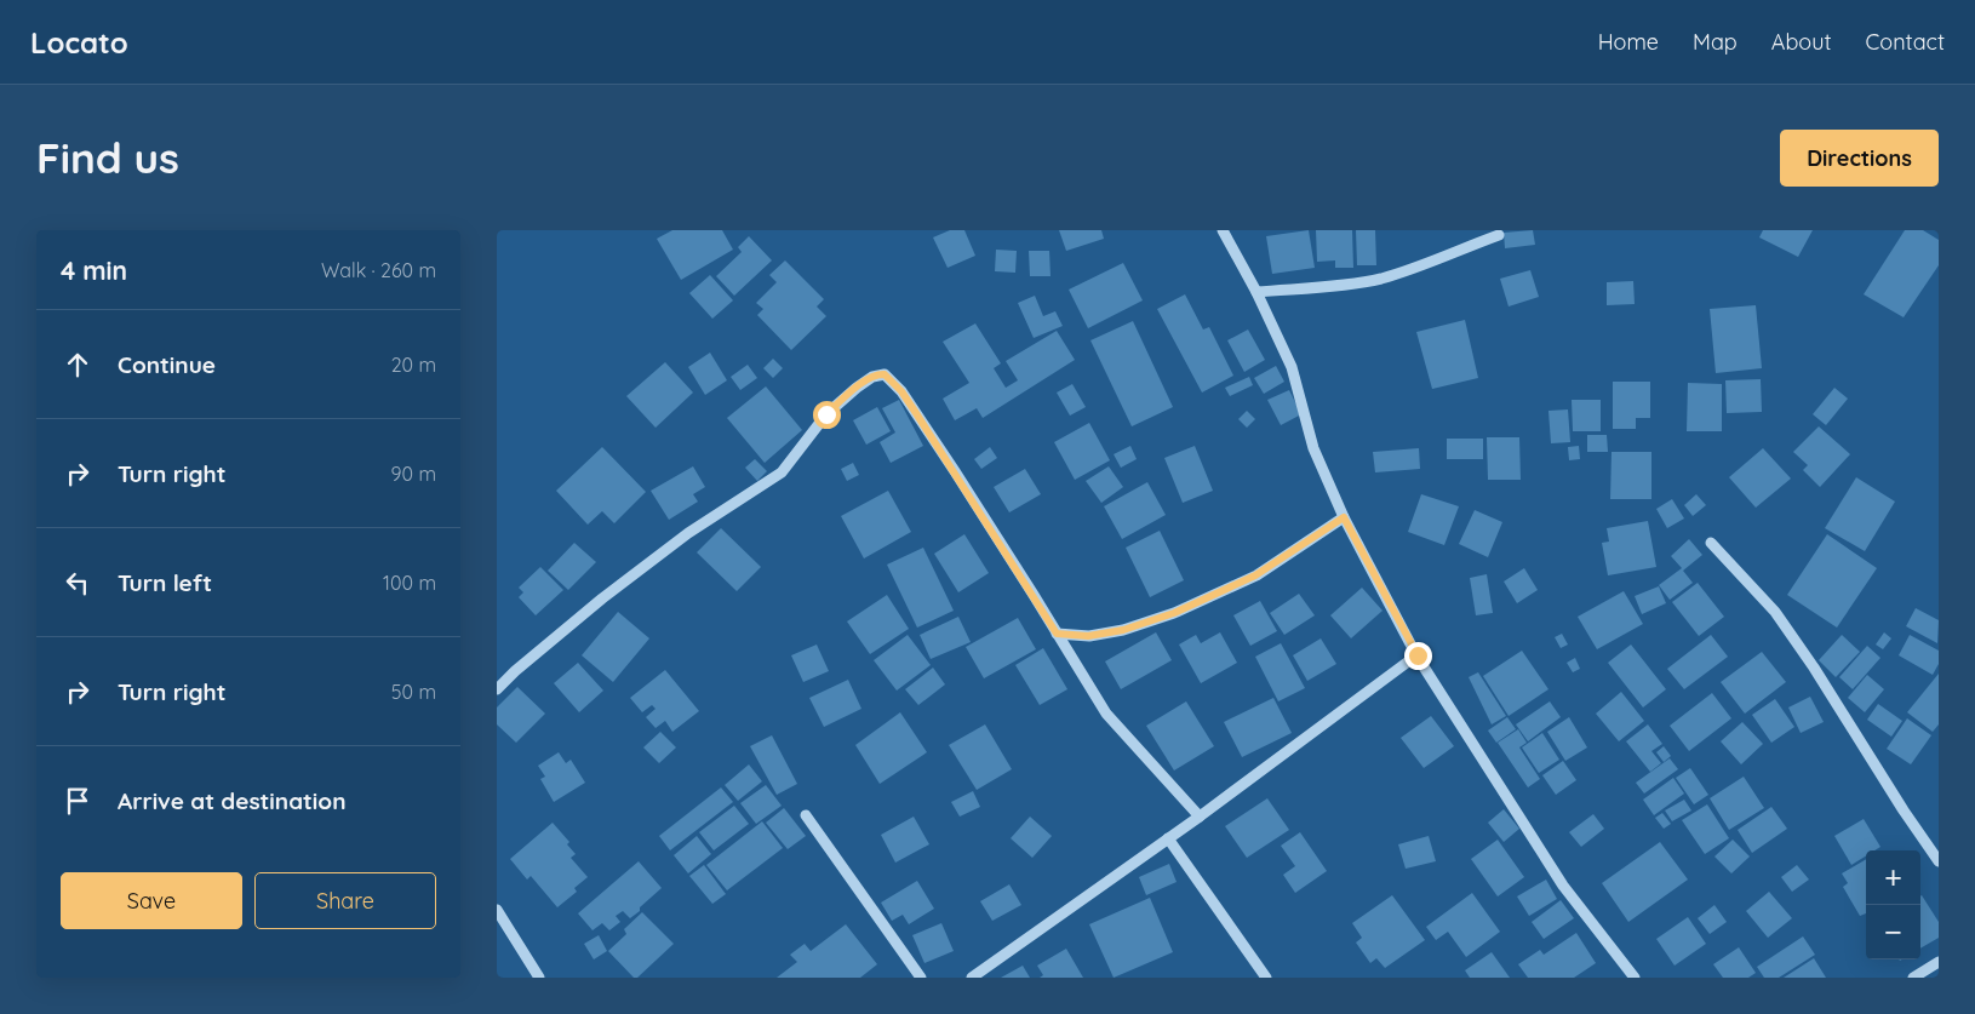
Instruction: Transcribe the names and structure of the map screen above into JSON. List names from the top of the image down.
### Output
{
  "page": {
    "header": "Locato",
    "nav": [
      "Home",
      "Map",
      "About",
      "Contact"
    ],
    "buttons": [
      "Directions",
      ["Save", "Share"]
    ],
    "title": "Find us",
    "heading": ["4 min", "Walk · 260 m"],
    "list": [
      ["Continue", "20 m"],
      ["Turn right", "90 m"],
      ["Turn left", "100 m"],
      ["Turn right", "50 m"],
      "Arrive at destination"
    ],
    "map_buttons": ["+", "−"]
  }
}
